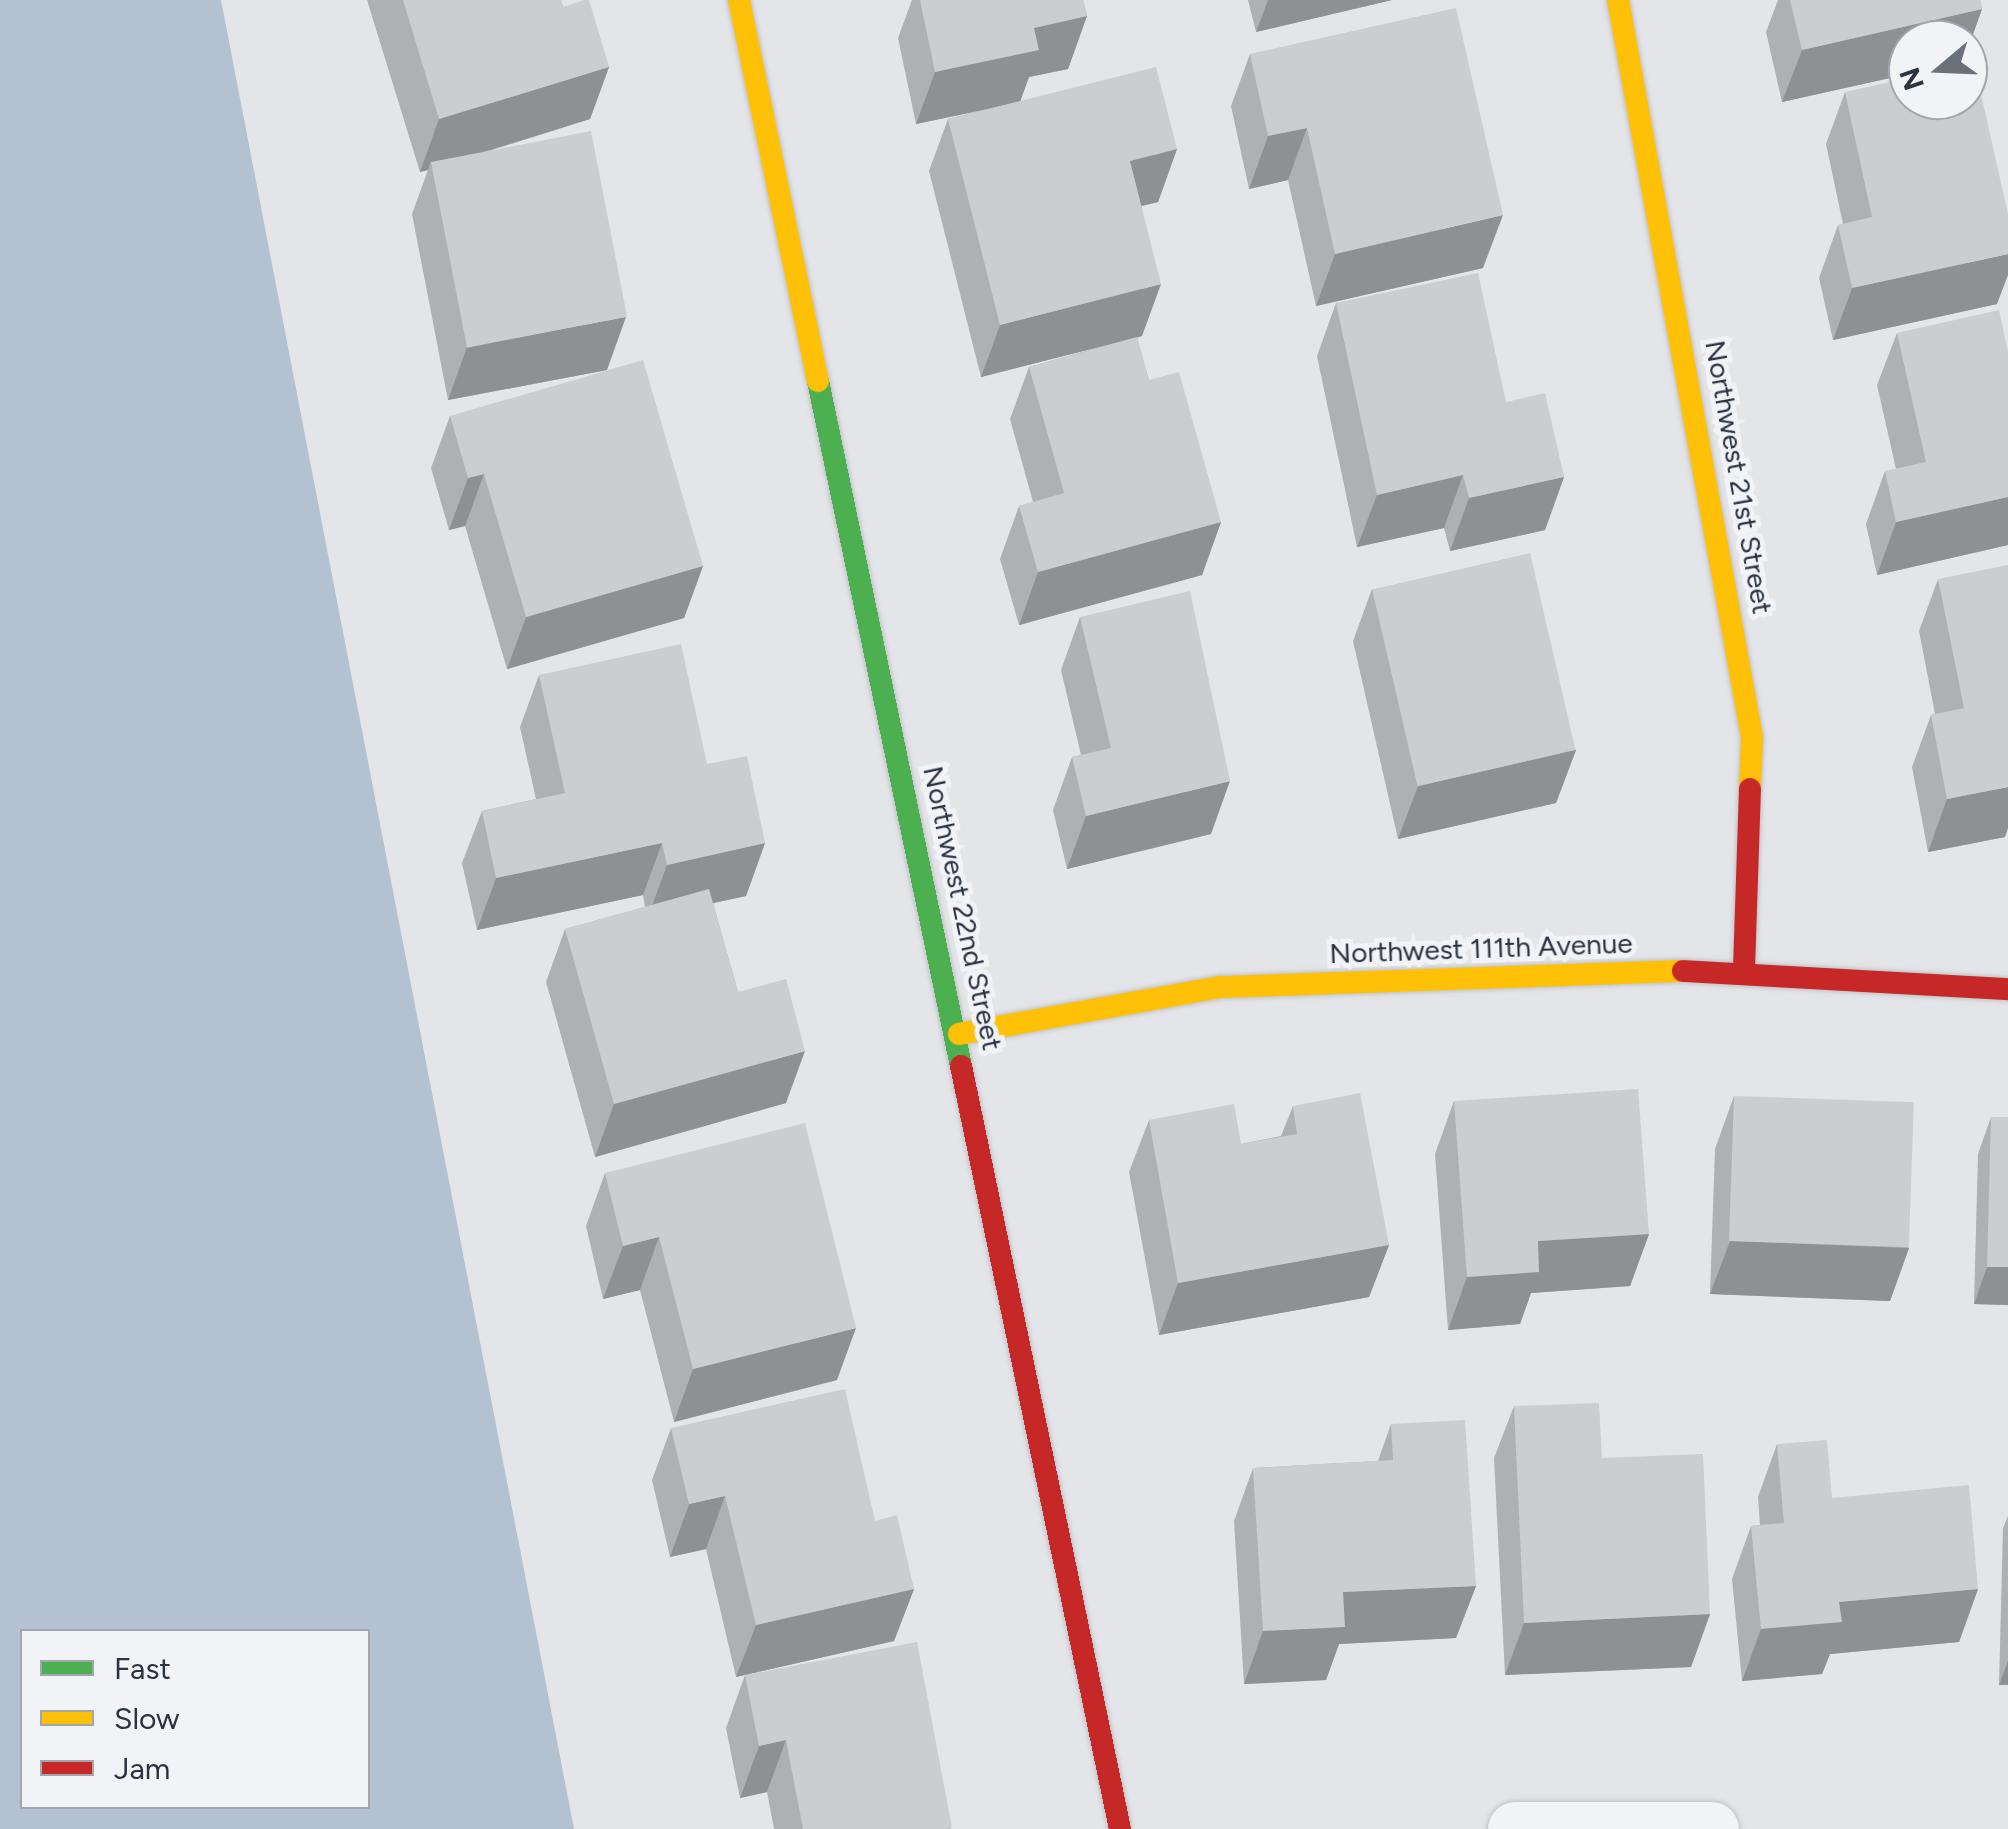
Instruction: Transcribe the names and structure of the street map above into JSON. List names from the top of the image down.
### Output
{
  "streets": {
    "street": ["Northwest 21st Street", "Northwest 22nd Street", "Northwest 111th Avenue"]
  },
  "crossings": [
    ["Northwest 21st Street", "Northwest 111th Avenue"],
    ["Northwest 22nd Street", "Northwest 111th Avenue"]
  ],
  "legend": ["Fast", "Slow", "Jam"],
  "north": "left"
}
